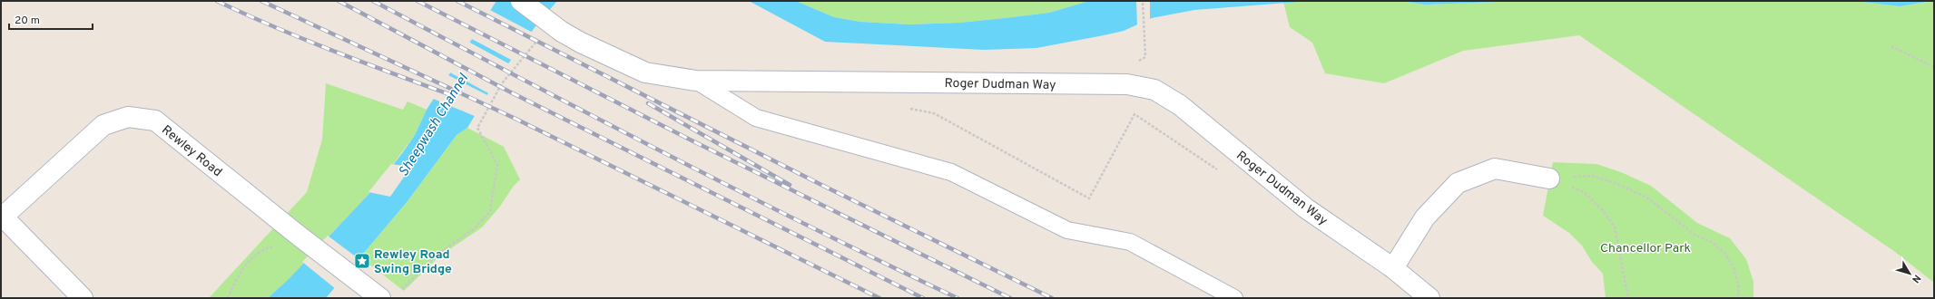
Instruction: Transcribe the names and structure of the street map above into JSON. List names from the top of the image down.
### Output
{
  "streets": {
    "street": ["Roger Dudman Way", "Rewley Road"]
  },
  "water": ["Sheepwash Channel"],
  "parks": ["Chancellor Park"],
  "places": {
    "place": ["Rewley Road Swing Bridge"]
  },
  "scale_bar": "20 m",
  "north": "bottom right"
}
